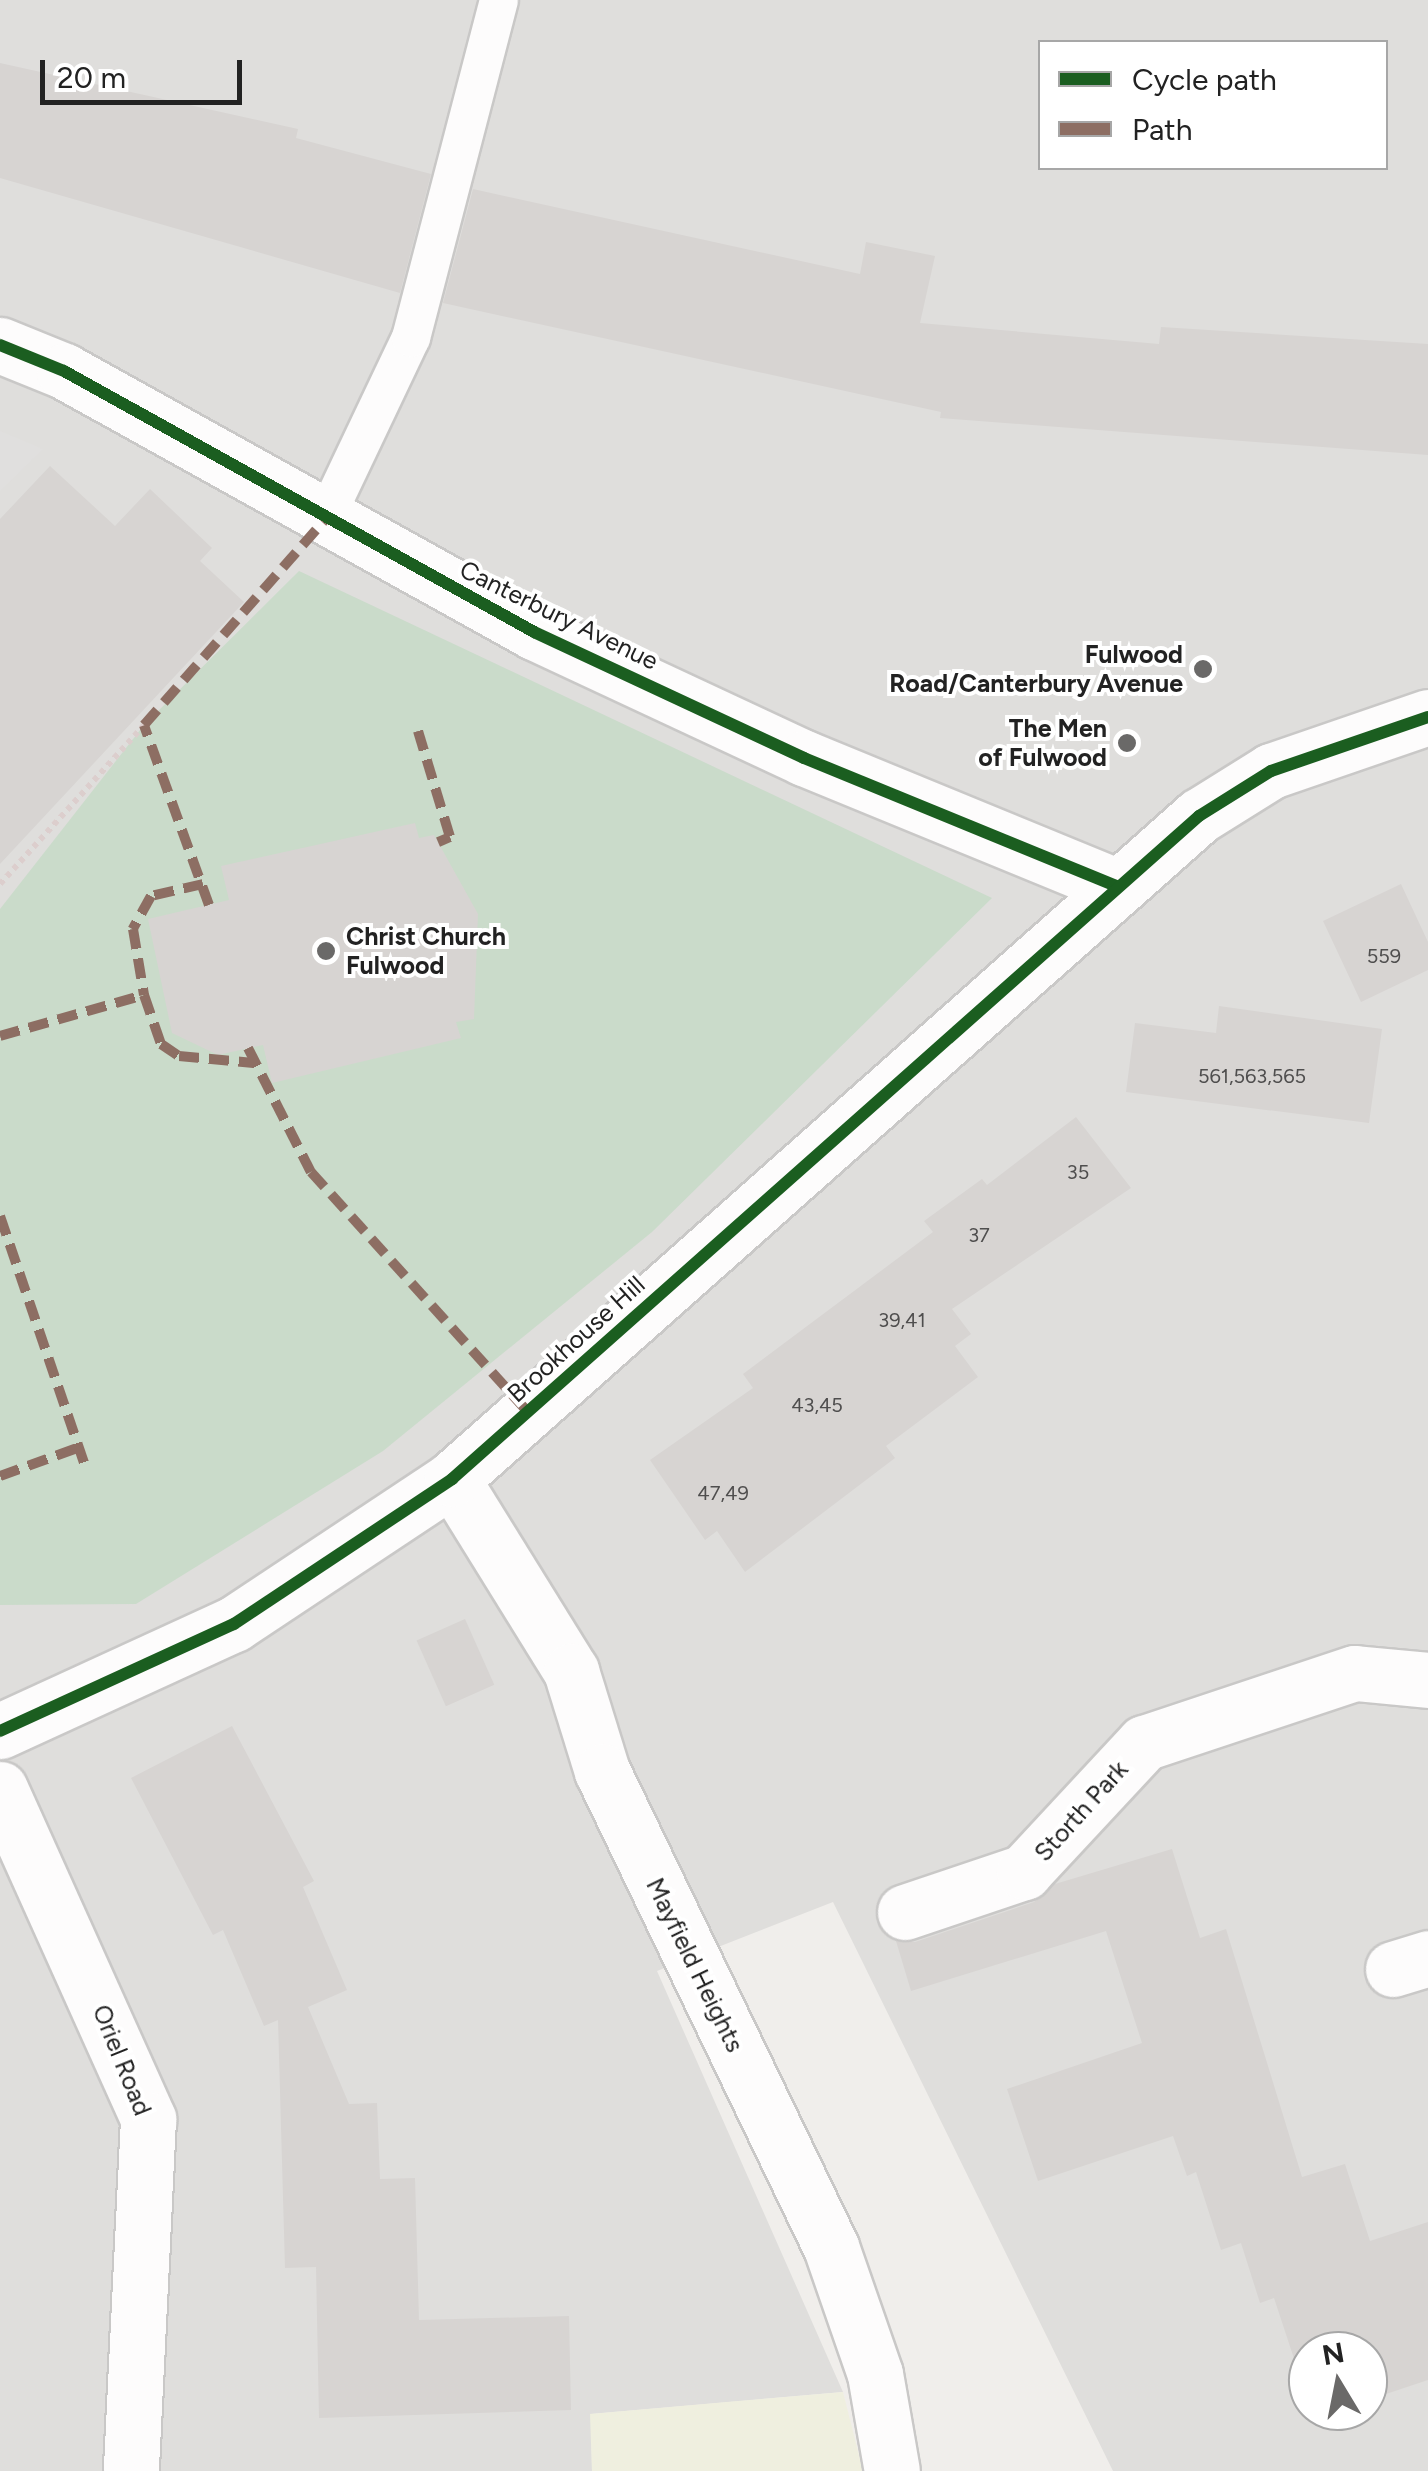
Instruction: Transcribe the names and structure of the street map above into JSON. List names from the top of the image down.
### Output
{
  "streets": {
    "street": [
      "Canterbury Avenue",
      "Brookhouse Hill",
      "Storth Park",
      "Mayfield Heights",
      "Oriel Road"
    ]
  },
  "crossings": [
    ["Canterbury Avenue", "Brookhouse Hill"],
    ["Brookhouse Hill", "Mayfield Heights"]
  ],
  "places": ["Fulwood Road/Canterbury Avenue", "The Men of Fulwood", "Christ Church Fulwood"],
  "house_numbers": [
    "559",
    "561,563,565",
    "35",
    "37",
    "39,41",
    "43,45",
    "47,49"
  ],
  "legend": ["Cycle path", "Path"],
  "scale_bar": "20 m",
  "north": "top"
}
